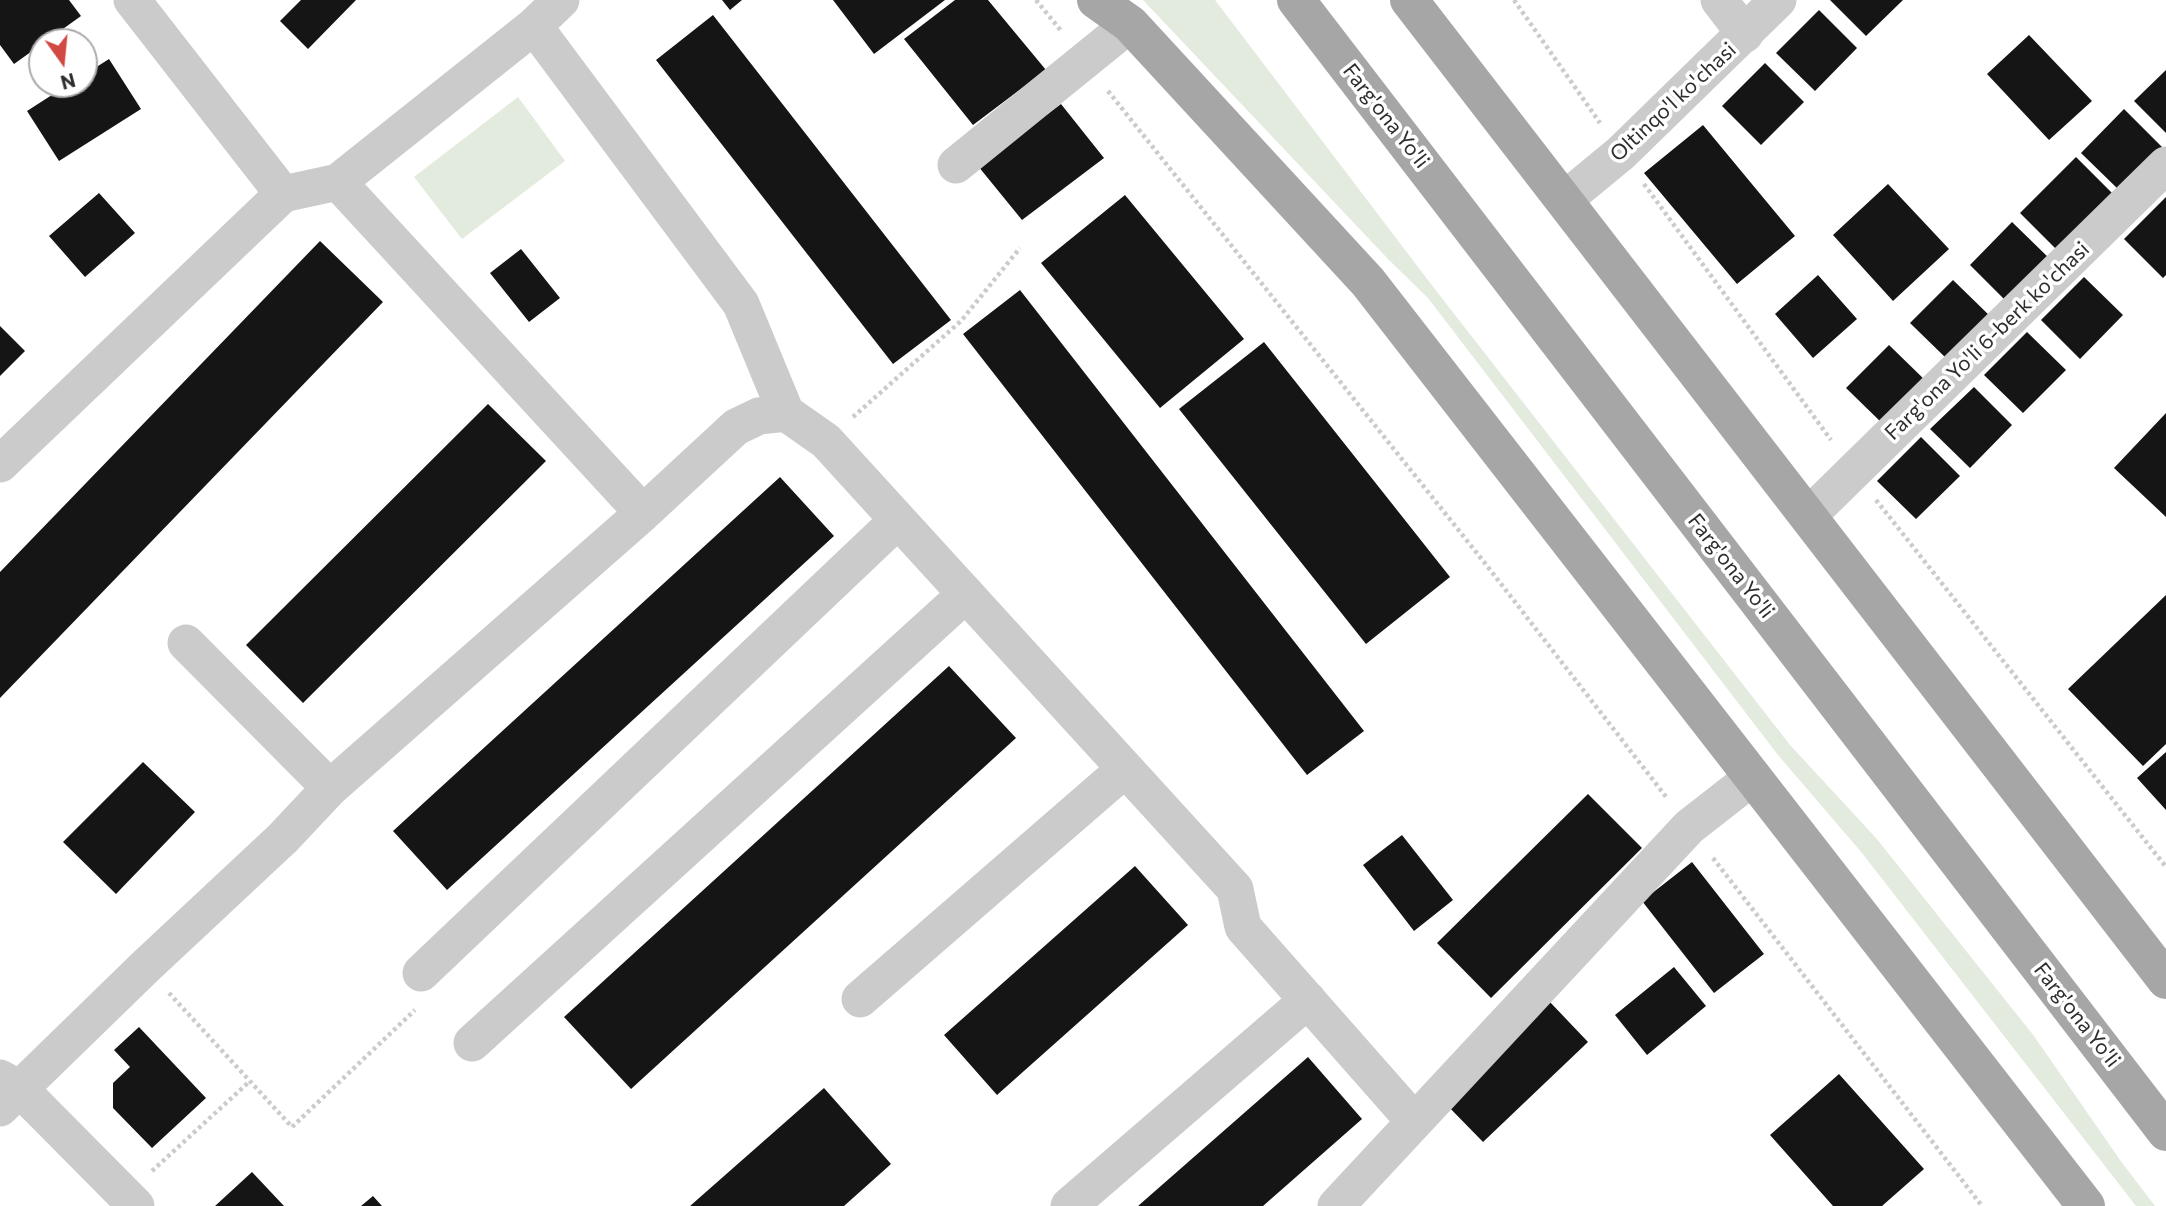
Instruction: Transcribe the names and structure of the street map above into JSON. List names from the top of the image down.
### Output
{
  "streets": {
    "main road": ["Farg'ona Yo'li"],
    "street": ["Oltinqo'l ko'chasi", "Farg'ona Yo'li 6-berk ko'chasi"]
  },
  "north": "bottom"
}
